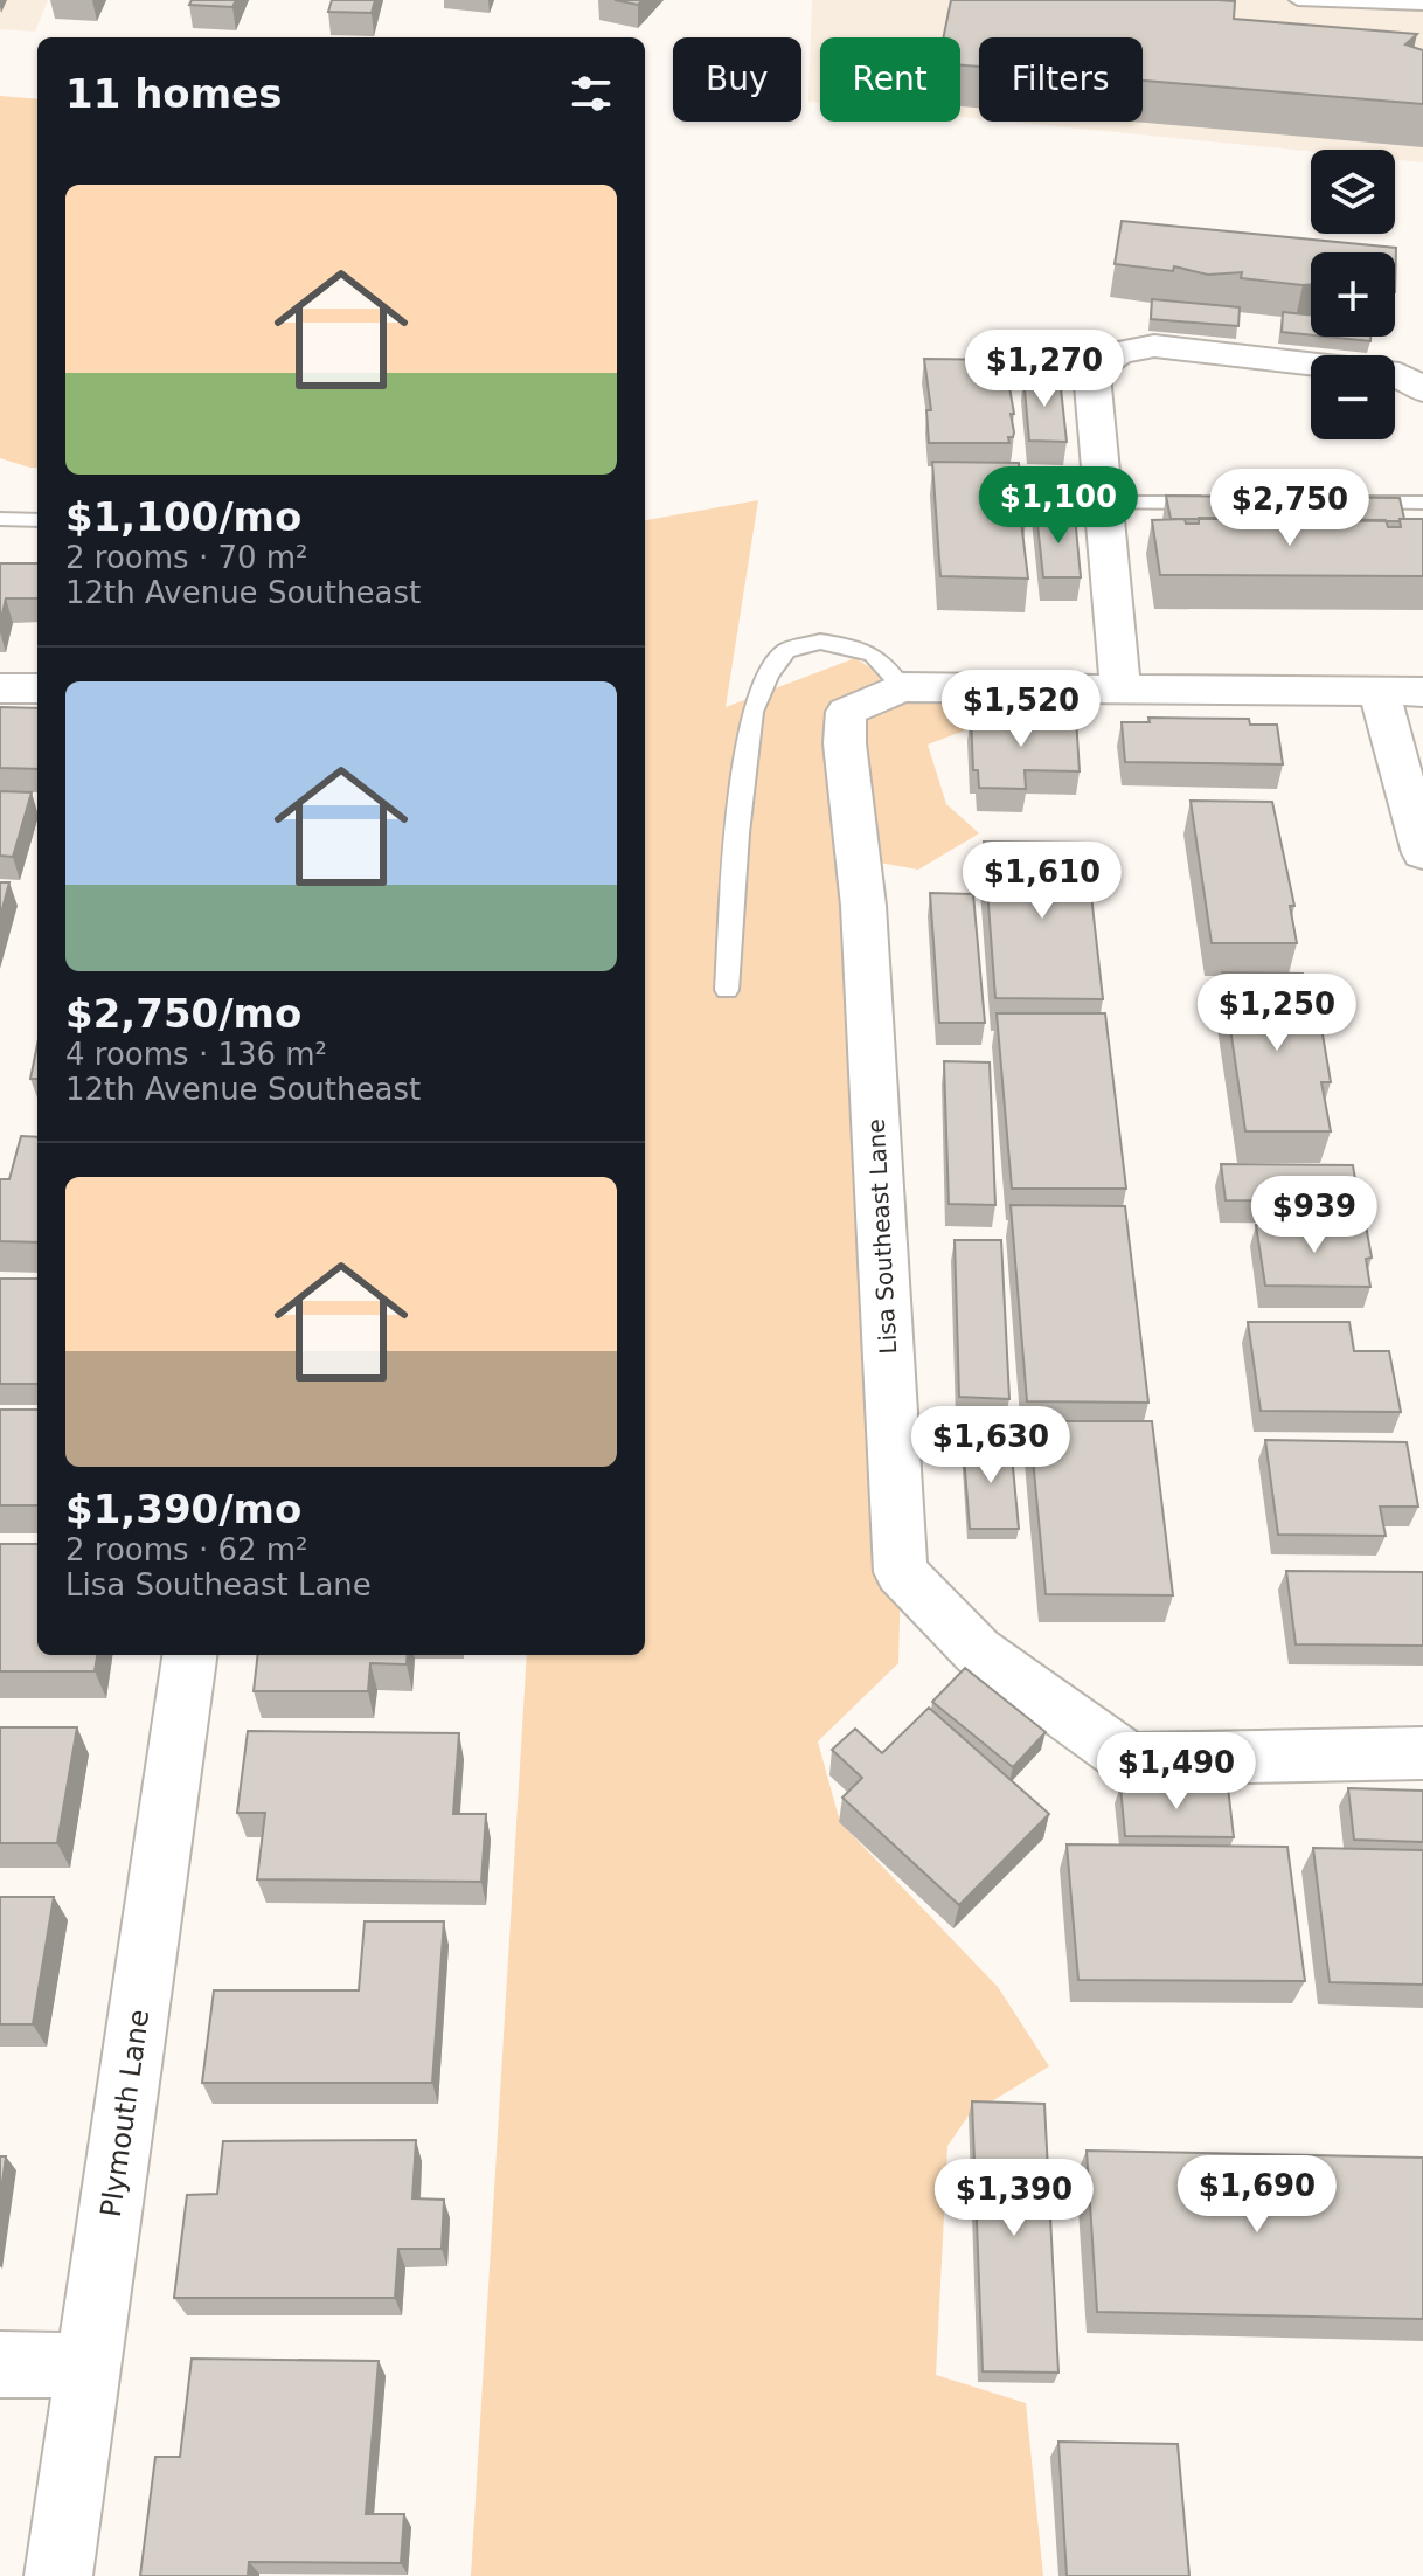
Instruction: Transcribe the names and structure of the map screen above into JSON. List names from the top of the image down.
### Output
{
  "streets": {
    "street": ["Lisa Southeast Lane", "Plymouth Lane"]
  },
  "page": {
    "chip": ["Buy", "Rent", "Filters"],
    "heading": "11 homes",
    "map_buttons": ["+", "−"],
    "list": [
      {
        "name": "$1,100/mo",
        "note": "2 rooms · 70 m² · 12th Avenue Southeast"
      },
      {
        "name": "$2,750/mo",
        "note": "4 rooms · 136 m² · 12th Avenue Southeast"
      },
      {
        "name": "$1,390/mo",
        "note": "2 rooms · 62 m² · Lisa Southeast Lane"
      }
    ],
    "price": [
      "$1,270",
      "$1,100",
      "$2,750",
      "$1,520",
      "$1,610",
      "$1,250",
      "$939",
      "$1,630",
      "$1,490",
      "$1,690",
      "$1,390"
    ]
  }
}
